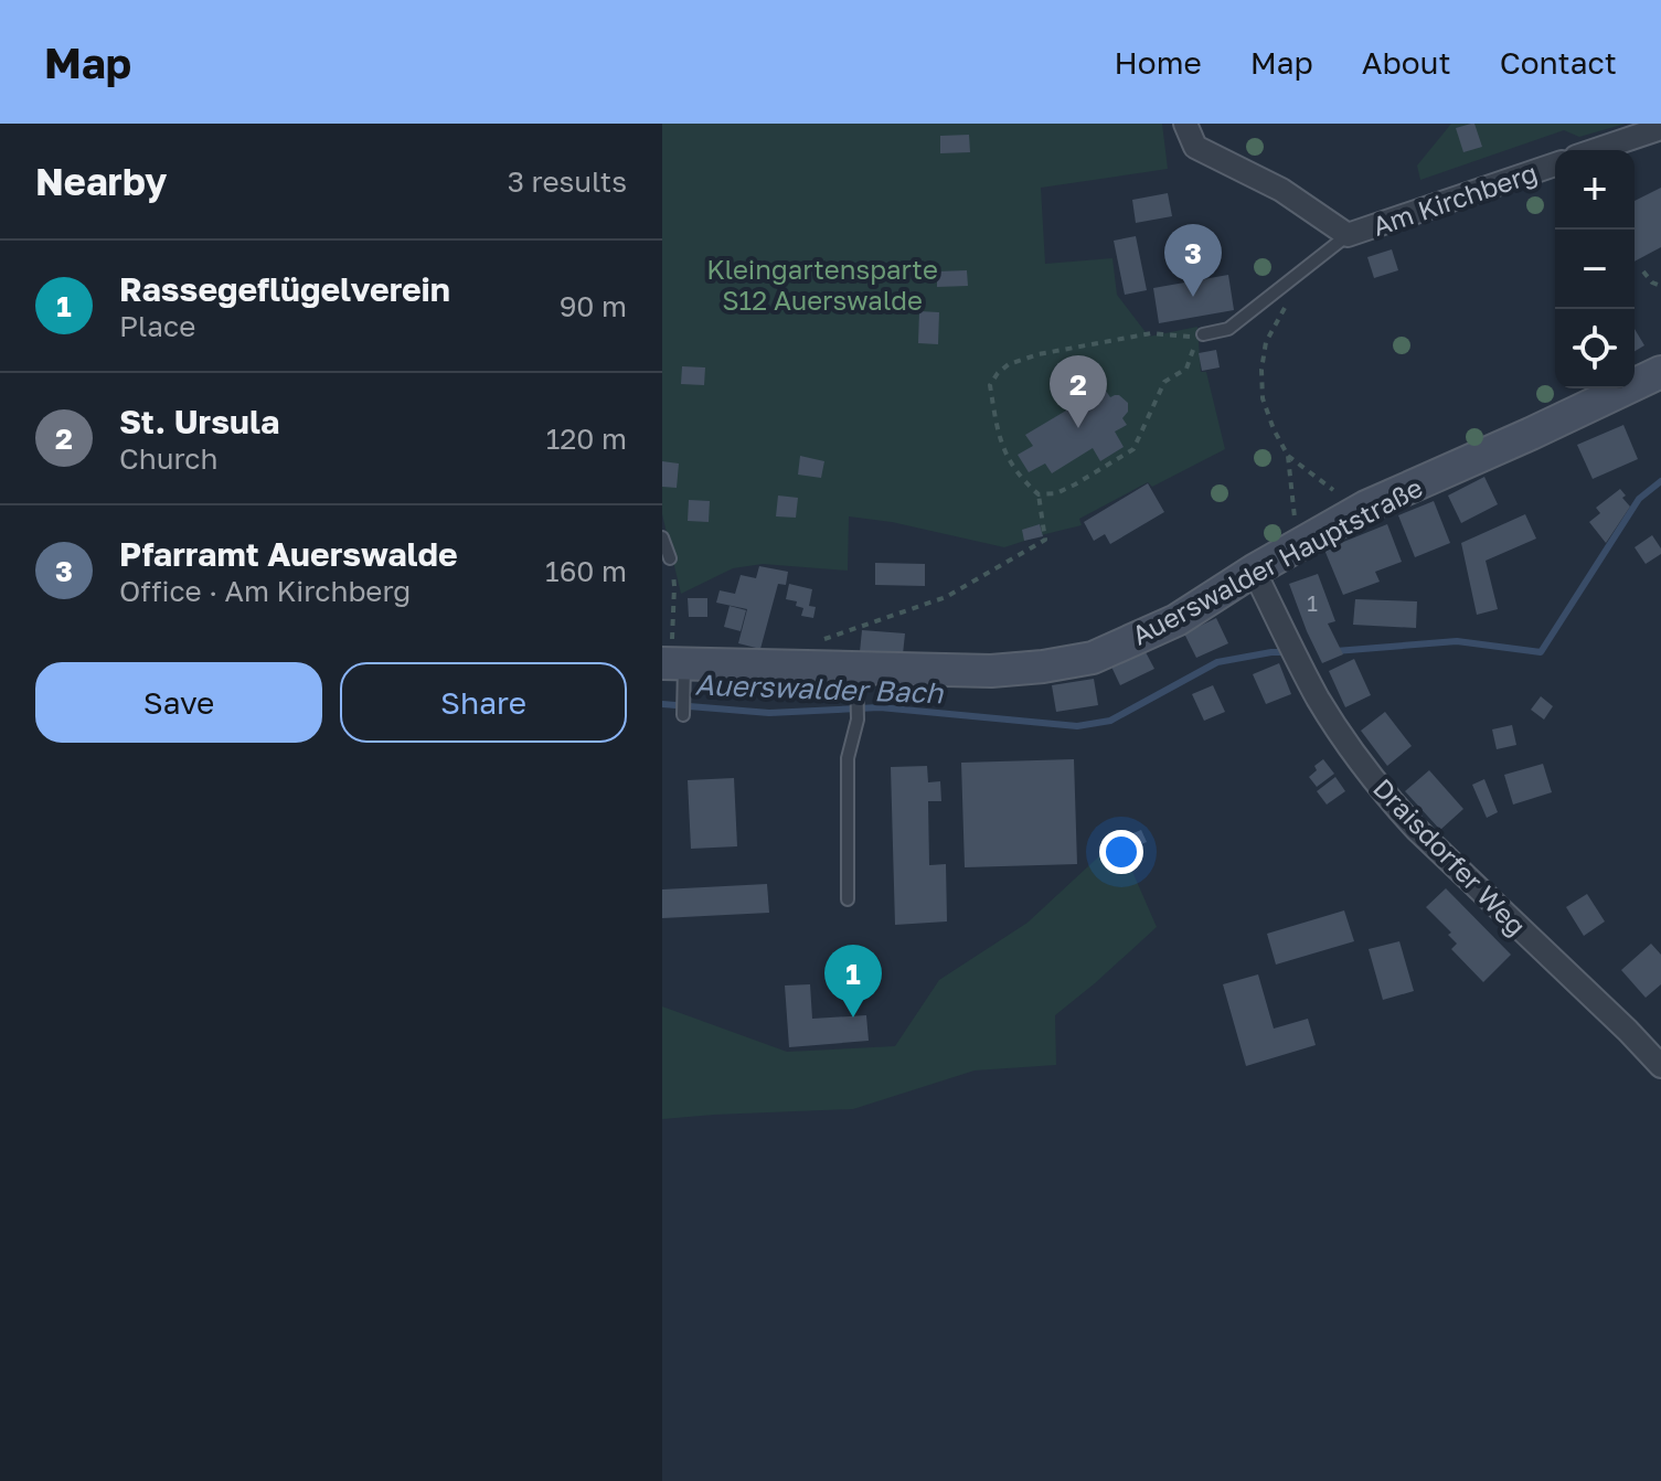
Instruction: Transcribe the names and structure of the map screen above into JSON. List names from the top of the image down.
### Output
{
  "streets": {
    "main road": ["Auerswalder Hauptstraße"],
    "street": ["Am Kirchberg", "Draisdorfer Weg"]
  },
  "crossings": [
    ["Auerswalder Hauptstraße", "Draisdorfer Weg"]
  ],
  "water": ["Auerswalder Bach"],
  "parks": ["Kleingartensparte S12 Auerswalde"],
  "house_numbers": ["1"],
  "page": {
    "header": "Map",
    "nav": [
      "Home",
      "Map",
      "About",
      "Contact"
    ],
    "heading": ["Nearby", "3 results"],
    "map_buttons": ["+", "−"],
    "pins": ["3", "2", "1"],
    "list": [
      {
        "mark": "1",
        "name": "Rassegeflügelverein",
        "note": "Place",
        "value": "90 m"
      },
      {
        "mark": "2",
        "name": "St. Ursula",
        "note": "Church",
        "value": "120 m"
      },
      {
        "mark": "3",
        "name": "Pfarramt Auerswalde",
        "note": "Office · Am Kirchberg",
        "value": "160 m"
      }
    ],
    "buttons": ["Save", "Share"]
  }
}
